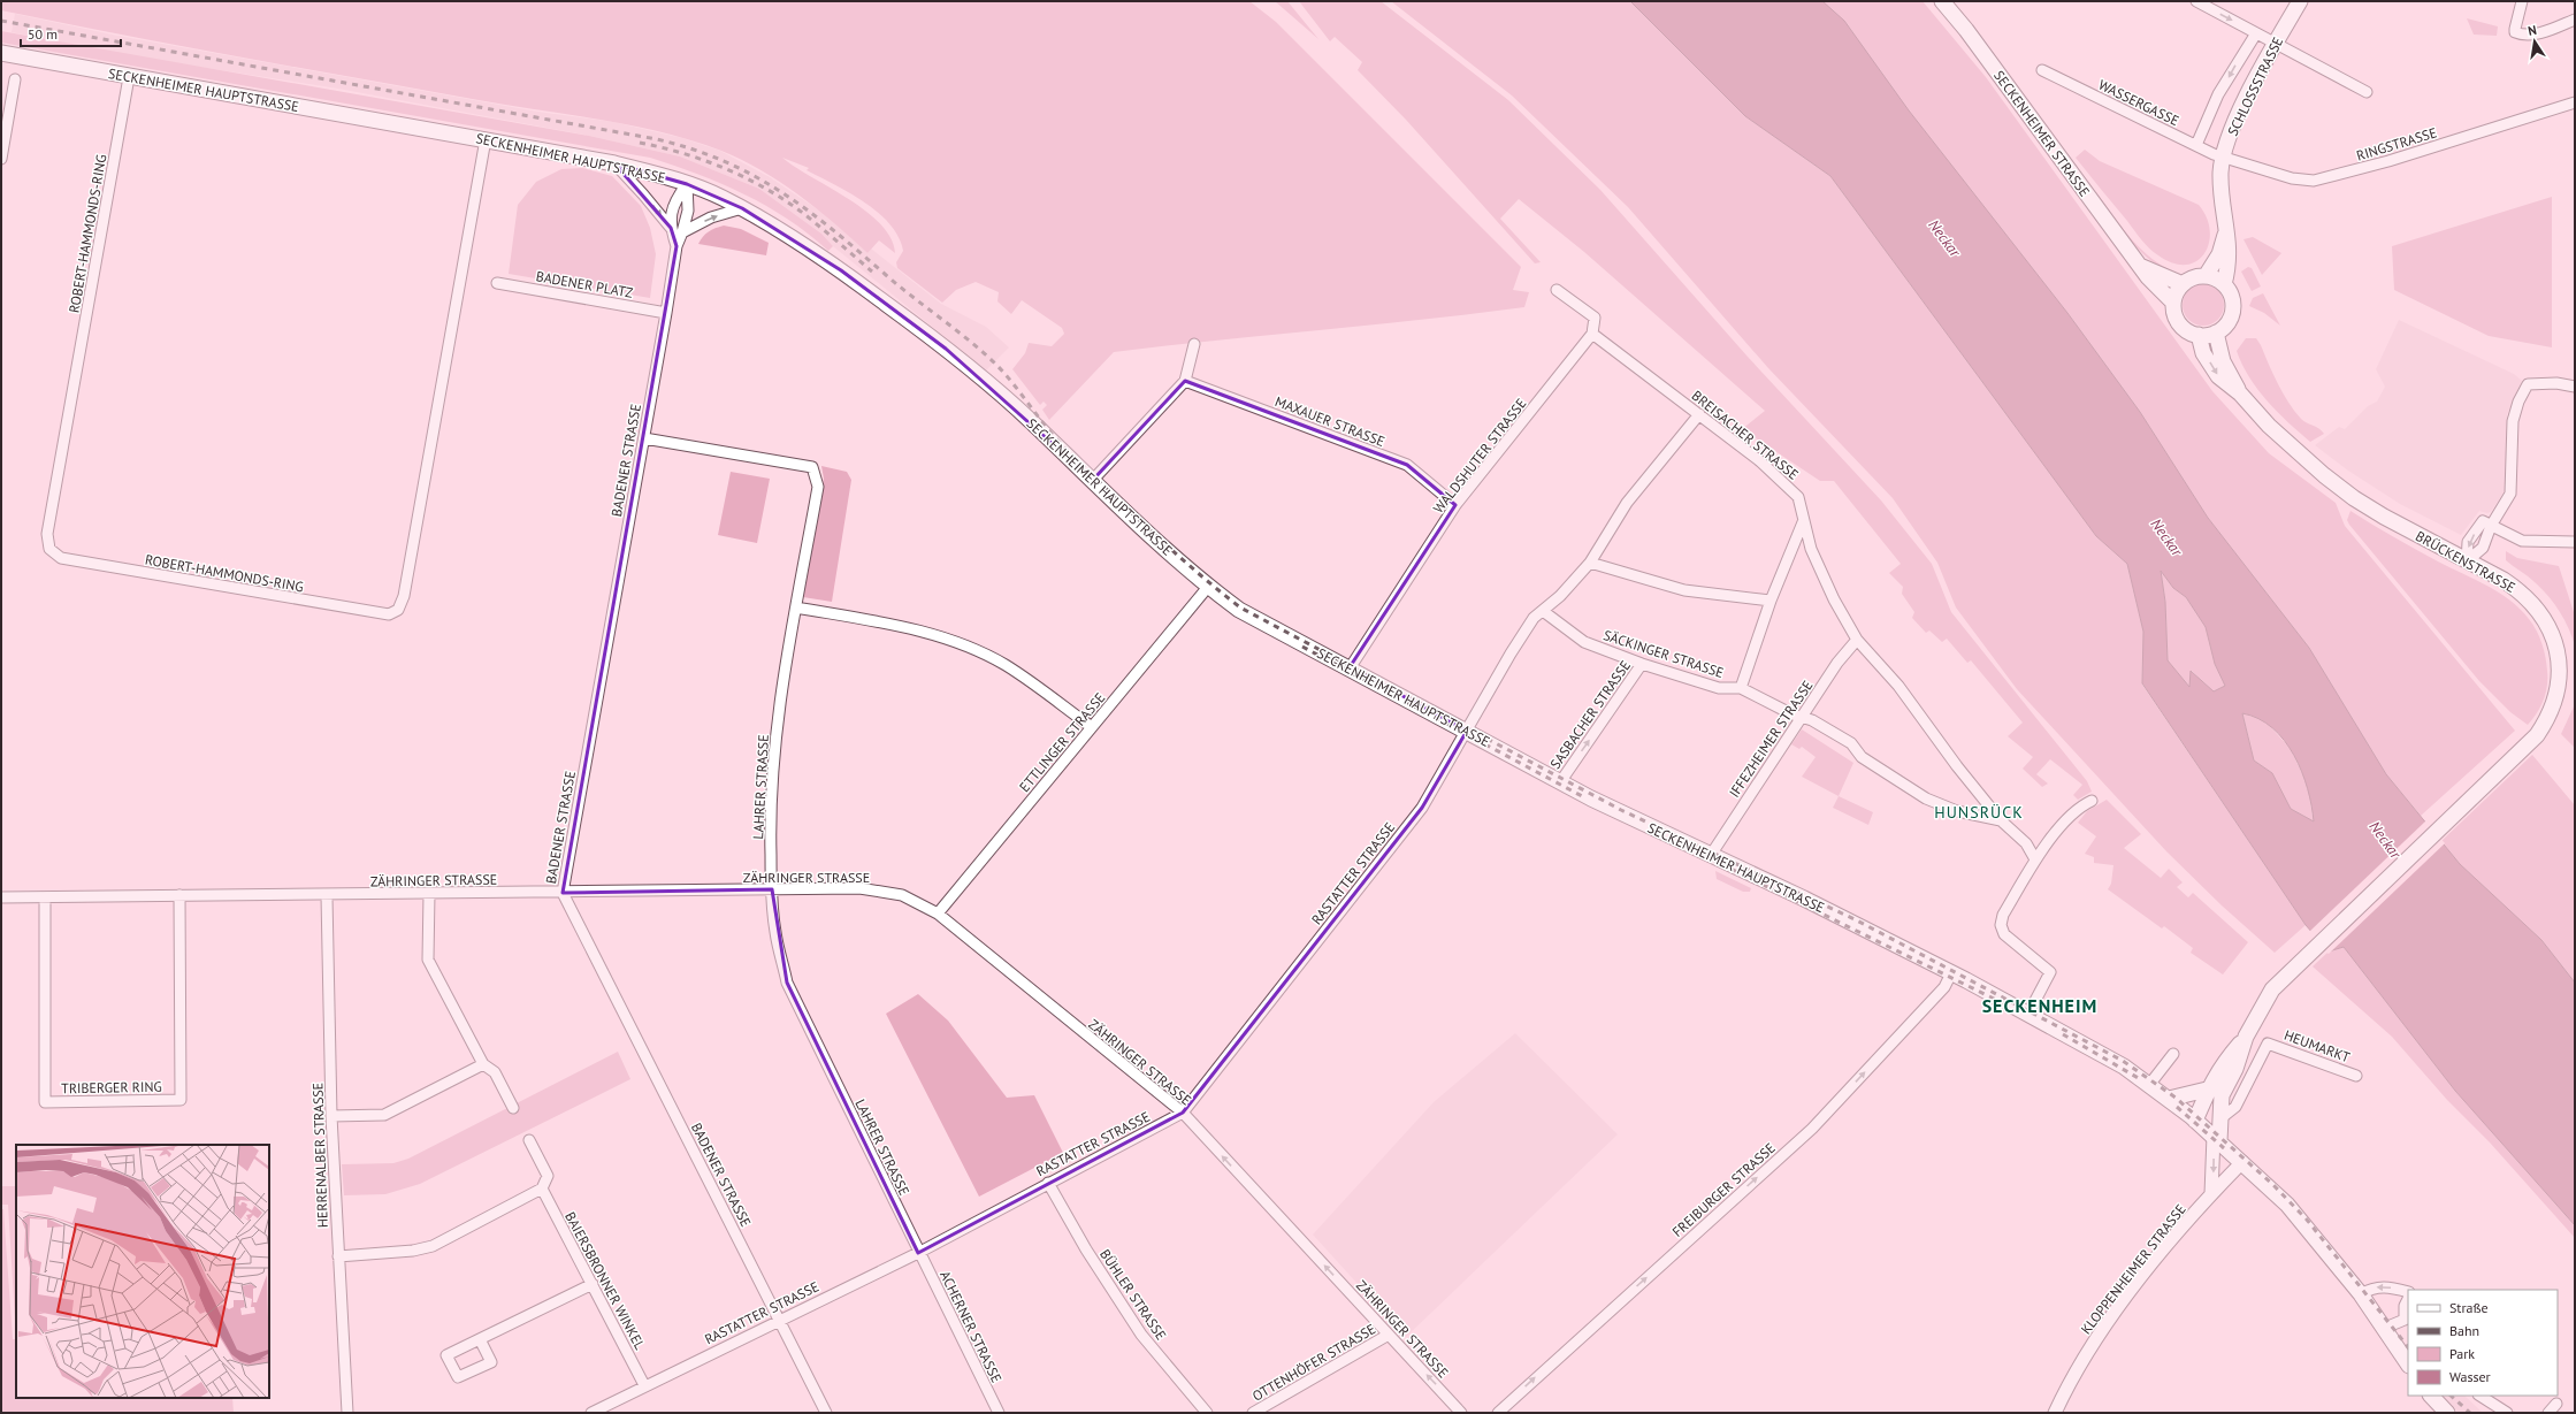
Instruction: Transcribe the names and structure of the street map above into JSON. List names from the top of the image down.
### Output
{
  "streets": {
    "main road": [
      "SCHLOSSSTRASSE",
      "SECKENHEIMER HAUPTSTRASSE",
      "SECKENHEIMER STRASSE",
      "BRÜCKENSTRASSE"
    ],
    "street": [
      "WASSERGASSE",
      "RINGSTRASSE",
      "ROBERT-HAMMONDS-RING",
      "BADENER PLATZ",
      "MAXAUER STRASSE",
      "BREISACHER STRASSE",
      "WALDSHUTER STRASSE",
      "BADENER STRASSE",
      "SÄCKINGER STRASSE",
      "SASBACHER STRASSE",
      "IFFEZHEIMER STRASSE",
      "ETTLINGER STRASSE",
      "LAHRER STRASSE",
      "RASTATTER STRASSE",
      "ZÄHRINGER STRASSE",
      "HEUMARKT",
      "TRIBERGER RING",
      "HERRENALBER STRASSE",
      "FREIBURGER STRASSE",
      "KLOPPENHEIMER STRASSE",
      "BAIERSBRONNER WINKEL",
      "BÜHLER STRASSE",
      "ACHERNER STRASSE",
      "OTTENHÖFER STRASSE"
    ]
  },
  "crossings": [
    ["SCHLOSSSTRASSE", "WASSERGASSE"],
    ["SCHLOSSSTRASSE", "SECKENHEIMER STRASSE"],
    ["SCHLOSSSTRASSE", "RINGSTRASSE"],
    ["SCHLOSSSTRASSE", "BRÜCKENSTRASSE"],
    ["SECKENHEIMER HAUPTSTRASSE", "ROBERT-HAMMONDS-RING"],
    ["SECKENHEIMER HAUPTSTRASSE", "WALDSHUTER STRASSE"],
    ["SECKENHEIMER HAUPTSTRASSE", "BADENER STRASSE"],
    ["SECKENHEIMER HAUPTSTRASSE", "SASBACHER STRASSE"],
    ["SECKENHEIMER HAUPTSTRASSE", "IFFEZHEIMER STRASSE"],
    ["SECKENHEIMER HAUPTSTRASSE", "ETTLINGER STRASSE"],
    ["SECKENHEIMER HAUPTSTRASSE", "RASTATTER STRASSE"],
    ["SECKENHEIMER HAUPTSTRASSE", "FREIBURGER STRASSE"],
    ["SECKENHEIMER HAUPTSTRASSE", "KLOPPENHEIMER STRASSE"],
    ["WASSERGASSE", "RINGSTRASSE"],
    ["SECKENHEIMER STRASSE", "BRÜCKENSTRASSE"],
    ["BADENER PLATZ", "BADENER STRASSE"],
    ["MAXAUER STRASSE", "WALDSHUTER STRASSE"],
    ["BREISACHER STRASSE", "WALDSHUTER STRASSE"],
    ["BREISACHER STRASSE", "SÄCKINGER STRASSE"],
    ["BREISACHER STRASSE", "IFFEZHEIMER STRASSE"],
    ["BREISACHER STRASSE", "RASTATTER STRASSE"],
    ["BADENER STRASSE", "LAHRER STRASSE"],
    ["BADENER STRASSE", "RASTATTER STRASSE"],
    ["BADENER STRASSE", "ZÄHRINGER STRASSE"],
    ["SÄCKINGER STRASSE", "SASBACHER STRASSE"],
    ["SÄCKINGER STRASSE", "IFFEZHEIMER STRASSE"],
    ["SÄCKINGER STRASSE", "RASTATTER STRASSE"],
    ["ETTLINGER STRASSE", "ZÄHRINGER STRASSE"],
    ["LAHRER STRASSE", "RASTATTER STRASSE"],
    ["LAHRER STRASSE", "ZÄHRINGER STRASSE"],
    ["LAHRER STRASSE", "ACHERNER STRASSE"],
    ["RASTATTER STRASSE", "ZÄHRINGER STRASSE"],
    ["RASTATTER STRASSE", "BAIERSBRONNER WINKEL"],
    ["RASTATTER STRASSE", "BÜHLER STRASSE"],
    ["RASTATTER STRASSE", "ACHERNER STRASSE"],
    ["ZÄHRINGER STRASSE", "TRIBERGER RING"],
    ["ZÄHRINGER STRASSE", "HERRENALBER STRASSE"],
    ["ZÄHRINGER STRASSE", "OTTENHÖFER STRASSE"]
  ],
  "one_way": ["SASBACHER STRASSE", "FREIBURGER STRASSE"],
  "districts": ["HUNSRÜCK", "SECKENHEIM"],
  "water": ["Neckar"],
  "legend": [
    "Straße",
    "Bahn",
    "Park",
    "Wasser"
  ],
  "scale_bar": "50 m",
  "north": "top"
}
